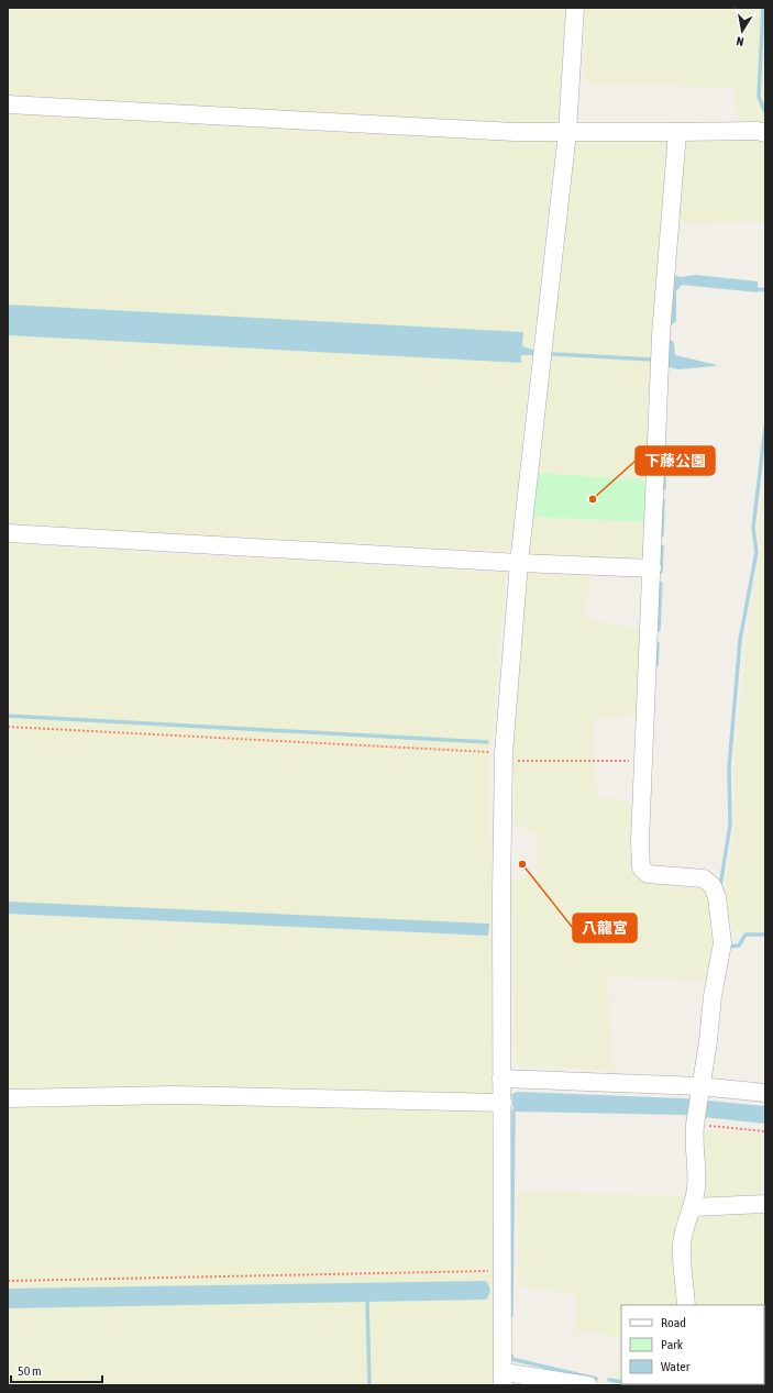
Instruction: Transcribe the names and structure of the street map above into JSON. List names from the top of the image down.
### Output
{
  "places": ["下藤公園", "八龍宮"],
  "legend": ["Road", "Park", "Water"],
  "scale_bar": "50 m",
  "north": "bottom"
}
